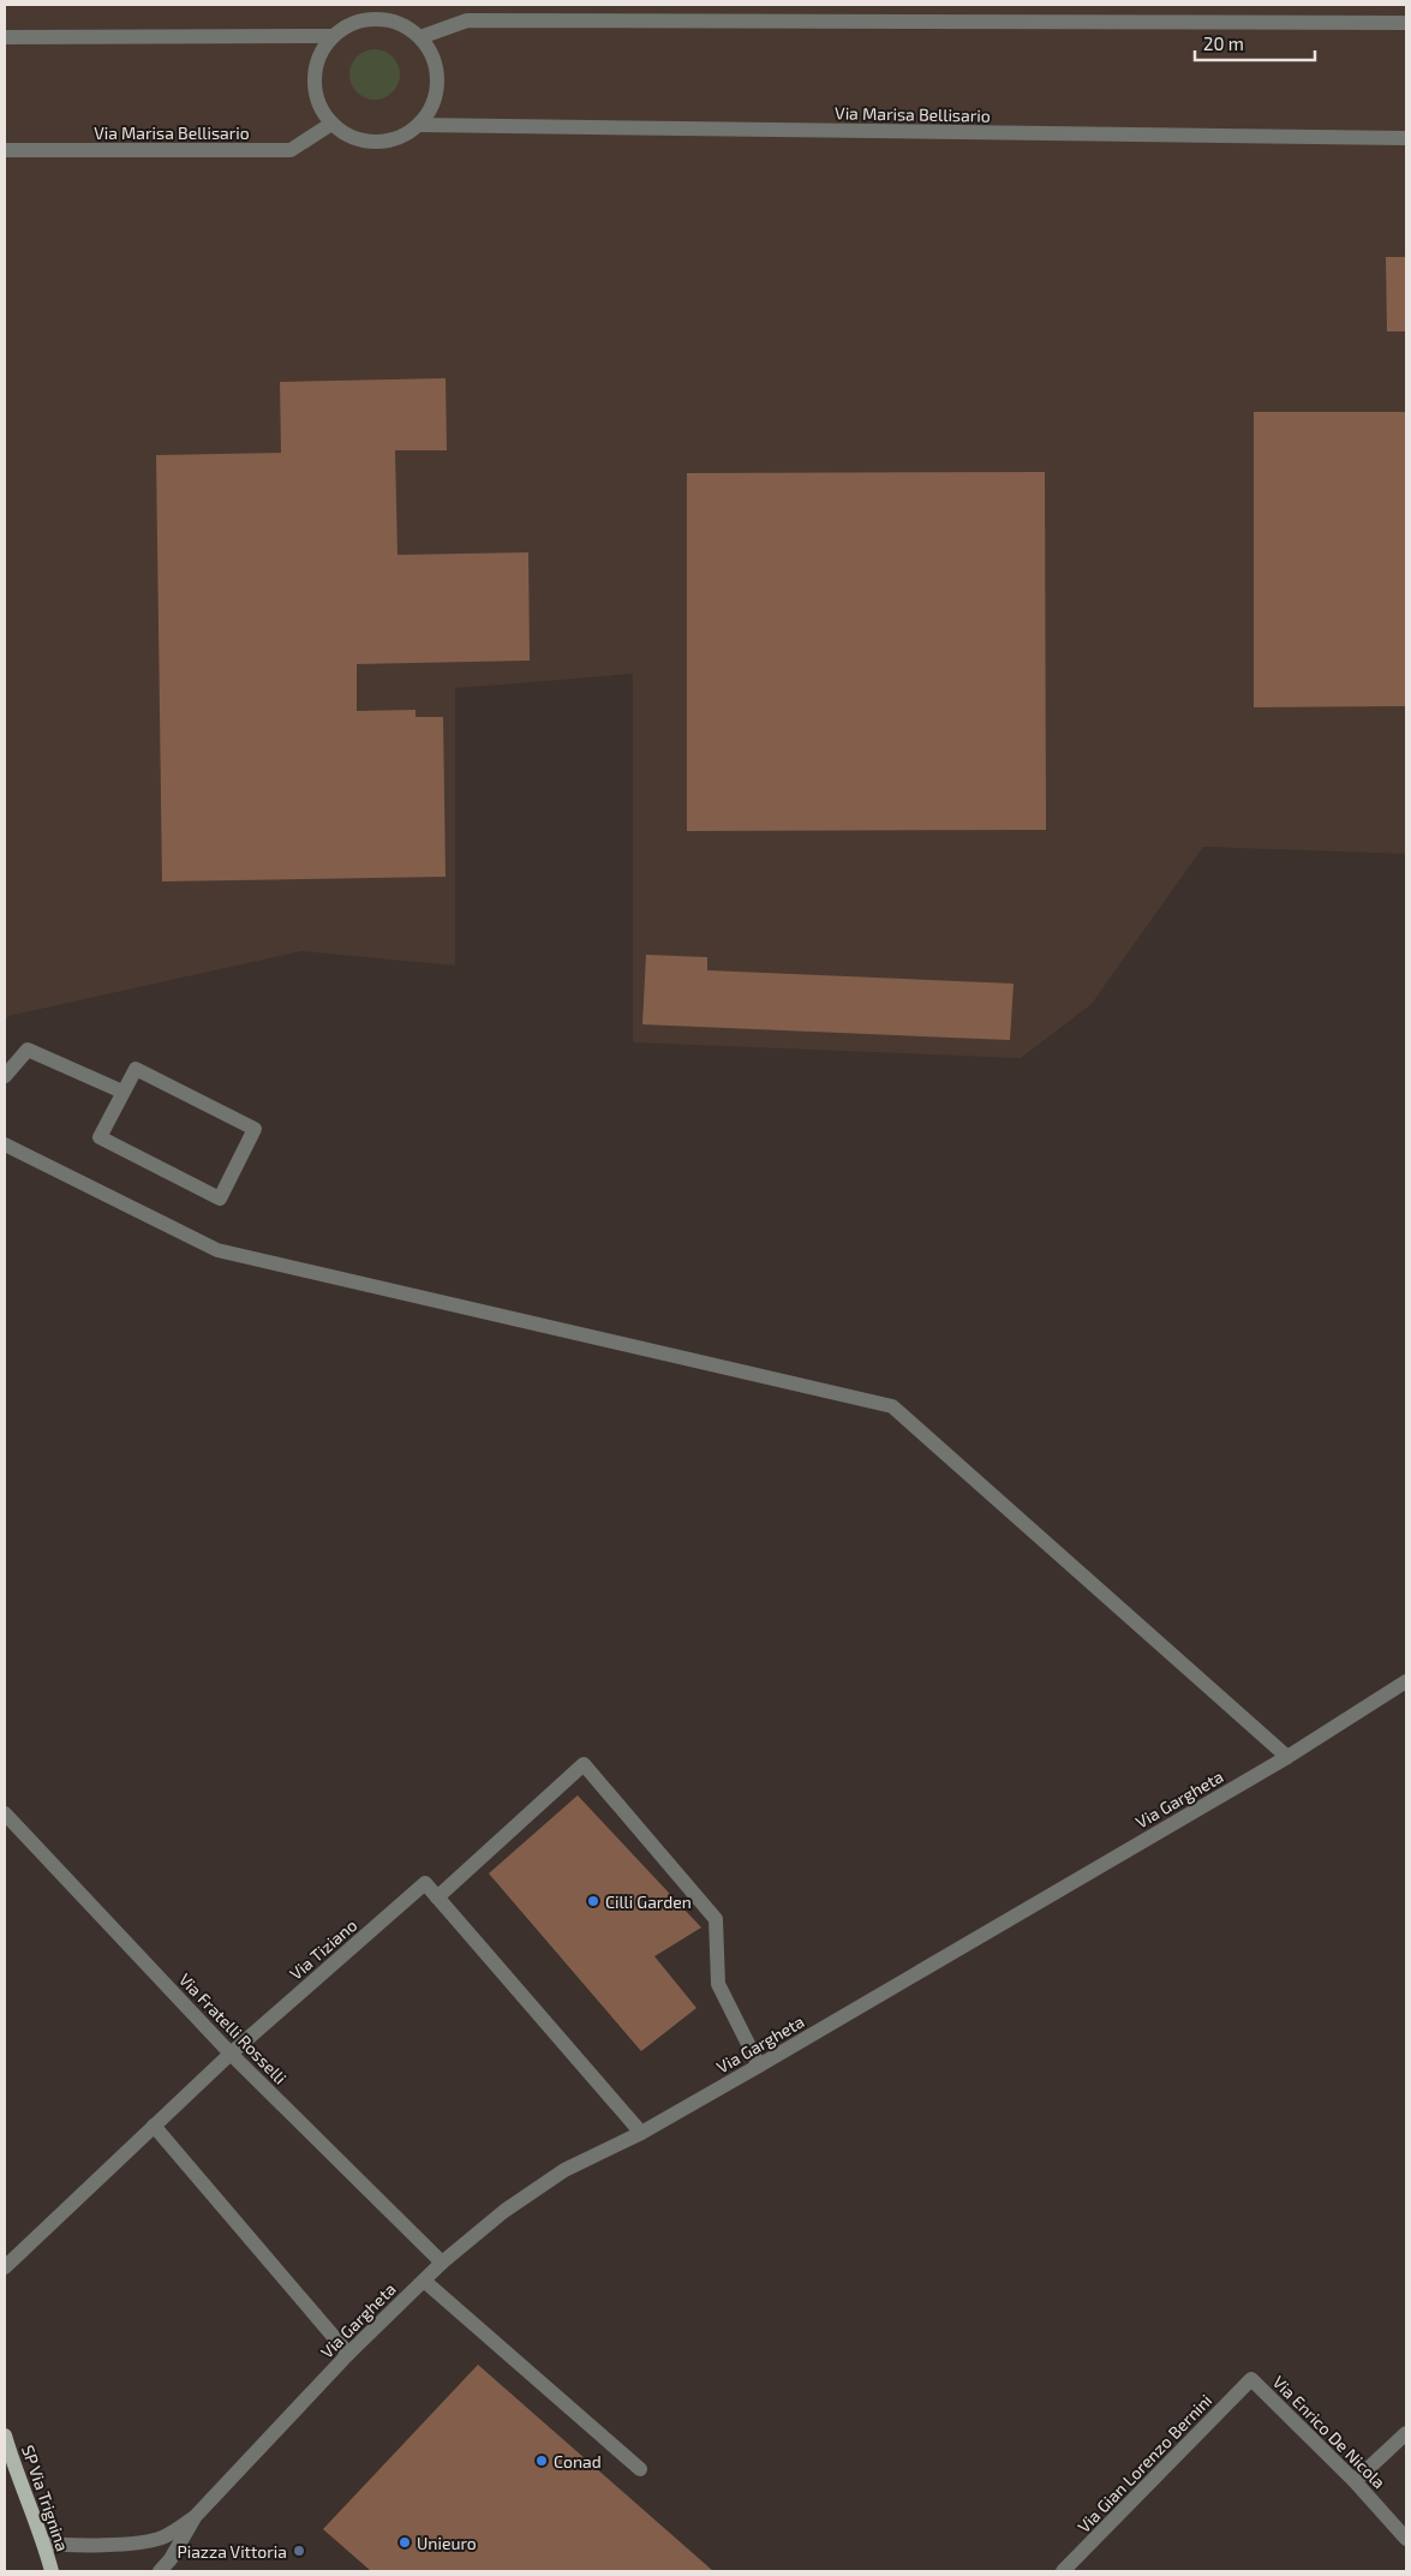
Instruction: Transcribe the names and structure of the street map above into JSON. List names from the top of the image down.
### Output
{
  "streets": {
    "main road": ["SP Via Trignina"],
    "street": [
      "Via Marisa Bellisario",
      "Via Gargheta",
      "Via Tiziano",
      "Via Fratelli Rosselli",
      "Via Enrico De Nicola",
      "Via Gian Lorenzo Bernini"
    ]
  },
  "crossings": [
    ["Via Gargheta", "Via Fratelli Rosselli"],
    ["Via Tiziano", "Via Fratelli Rosselli"],
    ["Via Enrico De Nicola", "Via Gian Lorenzo Bernini"]
  ],
  "places": [
    "Cilli Garden",
    "Conad",
    "Unieuro",
    "Piazza Vittoria"
  ],
  "scale_bar": "20 m"
}
